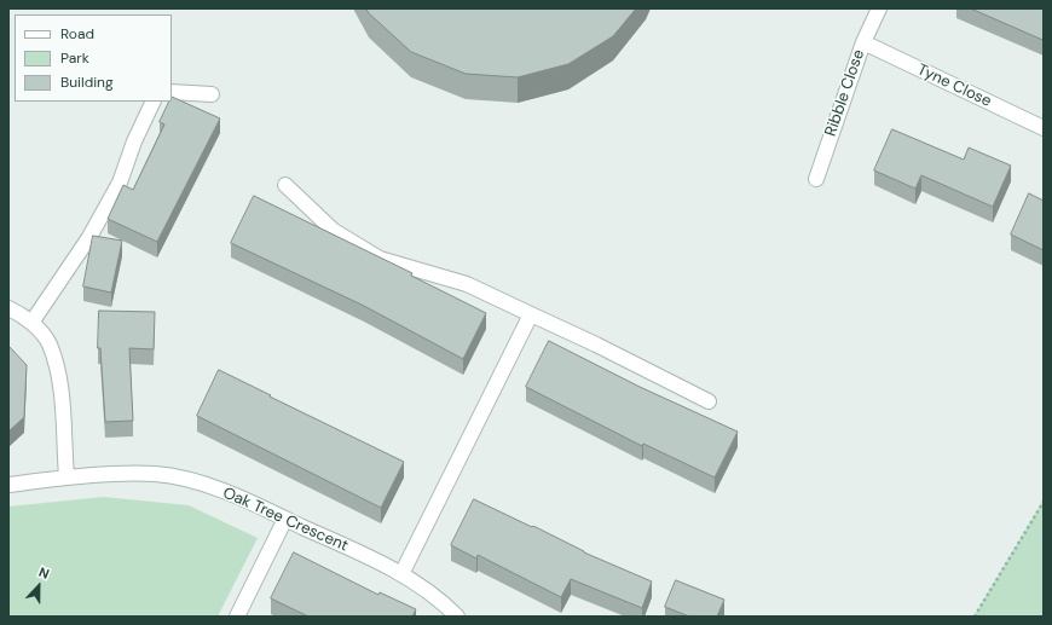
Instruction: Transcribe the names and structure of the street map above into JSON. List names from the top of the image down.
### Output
{
  "streets": {
    "street": ["Tyne Close", "Ribble Close", "Oak Tree Crescent"]
  },
  "crossings": [
    ["Tyne Close", "Ribble Close"]
  ],
  "legend": ["Road", "Park", "Building"],
  "north": "top"
}
